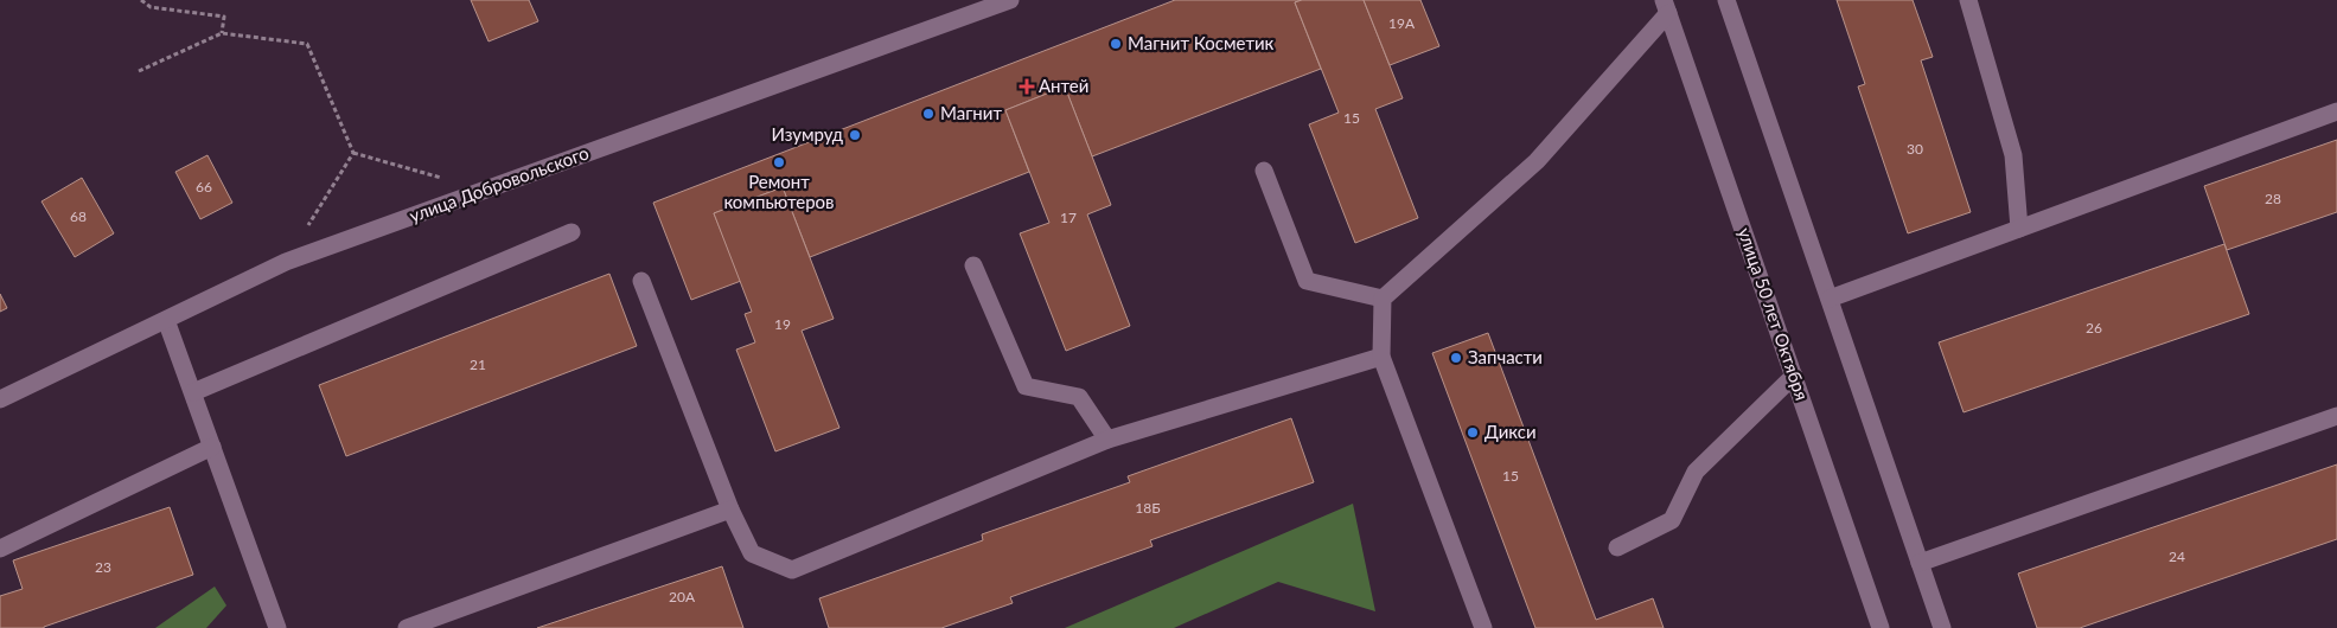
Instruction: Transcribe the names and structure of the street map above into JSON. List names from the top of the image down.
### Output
{
  "streets": {
    "street": ["улица Добровольского", "улица 50 лет Октября"]
  },
  "places": {
    "other": [
      "Магнит Косметик",
      "Магнит",
      "Изумруд",
      "Ремонт компьютеров",
      "Запчасти",
      "Дикси"
    ],
    "health": ["Антей"]
  },
  "house_numbers": [
    "19А",
    "15",
    "30",
    "66",
    "28",
    "68",
    "17",
    "19",
    "26",
    "21",
    "15",
    "18Б",
    "24",
    "23",
    "20А"
  ]
}
